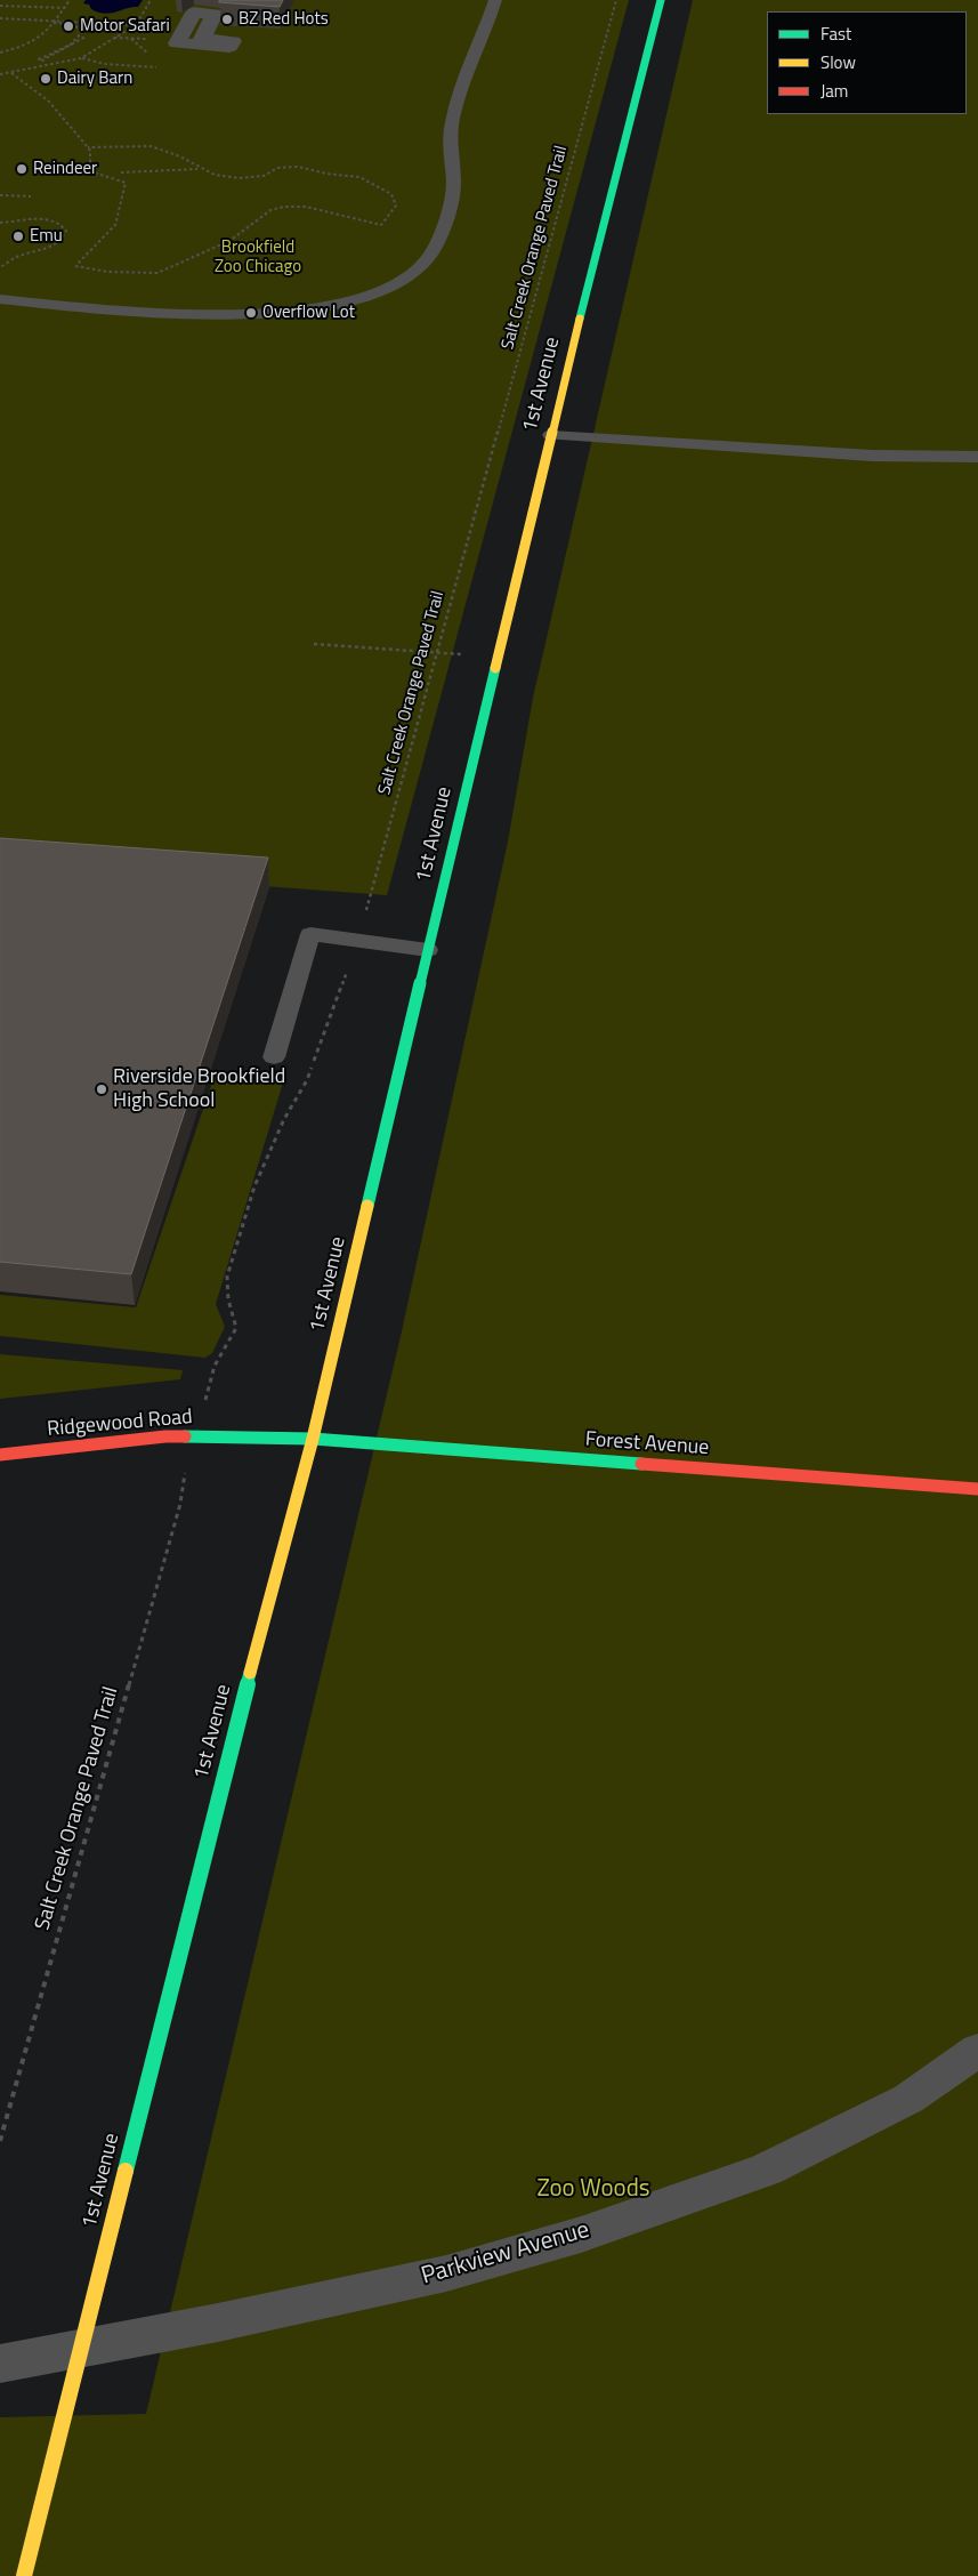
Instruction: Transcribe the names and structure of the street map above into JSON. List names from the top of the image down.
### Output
{
  "streets": {
    "main road": ["1st Avenue", "Ridgewood Road", "Forest Avenue"],
    "street": ["Parkview Avenue"],
    "path": ["Salt Creek Orange Paved Trail"]
  },
  "crossings": [
    ["1st Avenue", "Ridgewood Road"],
    ["1st Avenue", "Forest Avenue"],
    ["1st Avenue", "Parkview Avenue"],
    ["Ridgewood Road", "Forest Avenue"]
  ],
  "parks": ["Brookfield Zoo Chicago", "Zoo Woods"],
  "places": [
    "BZ Red Hots",
    "Motor Safari",
    "Dairy Barn",
    "Reindeer",
    "Emu",
    "Overflow Lot",
    "Riverside Brookfield High School"
  ],
  "legend": ["Fast", "Slow", "Jam"]
}
